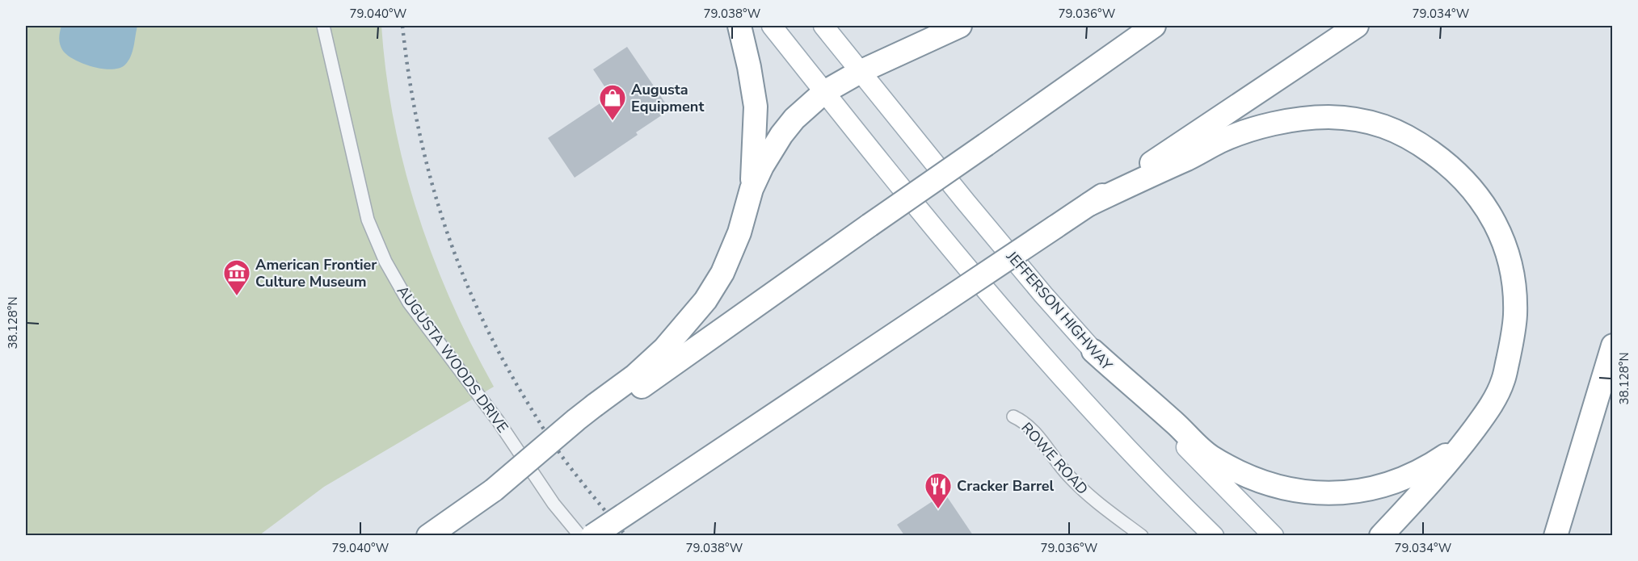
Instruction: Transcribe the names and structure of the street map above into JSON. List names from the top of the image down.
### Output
{
  "streets": {
    "main road": ["JEFFERSON HIGHWAY"],
    "street": ["AUGUSTA WOODS DRIVE", "ROWE ROAD"]
  },
  "places": {
    "shop": ["Augusta Equipment"],
    "museum": ["American Frontier Culture Museum"],
    "restaurant": ["Cracker Barrel"]
  },
  "coordinates": [
    "79.040°W",
    "79.038°W",
    "79.036°W",
    "79.034°W",
    "38.128°N"
  ]
}
